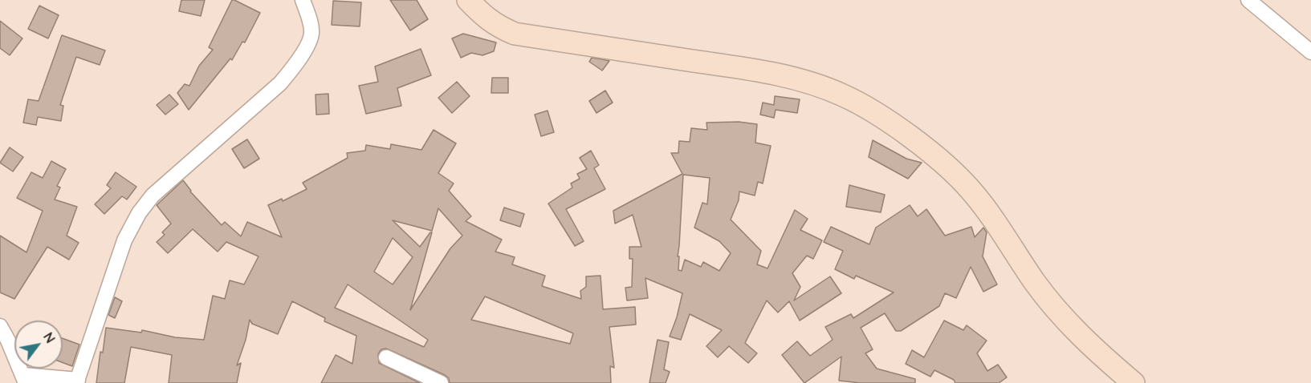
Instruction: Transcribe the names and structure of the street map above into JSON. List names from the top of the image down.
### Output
{
  "north": "top right"
}
